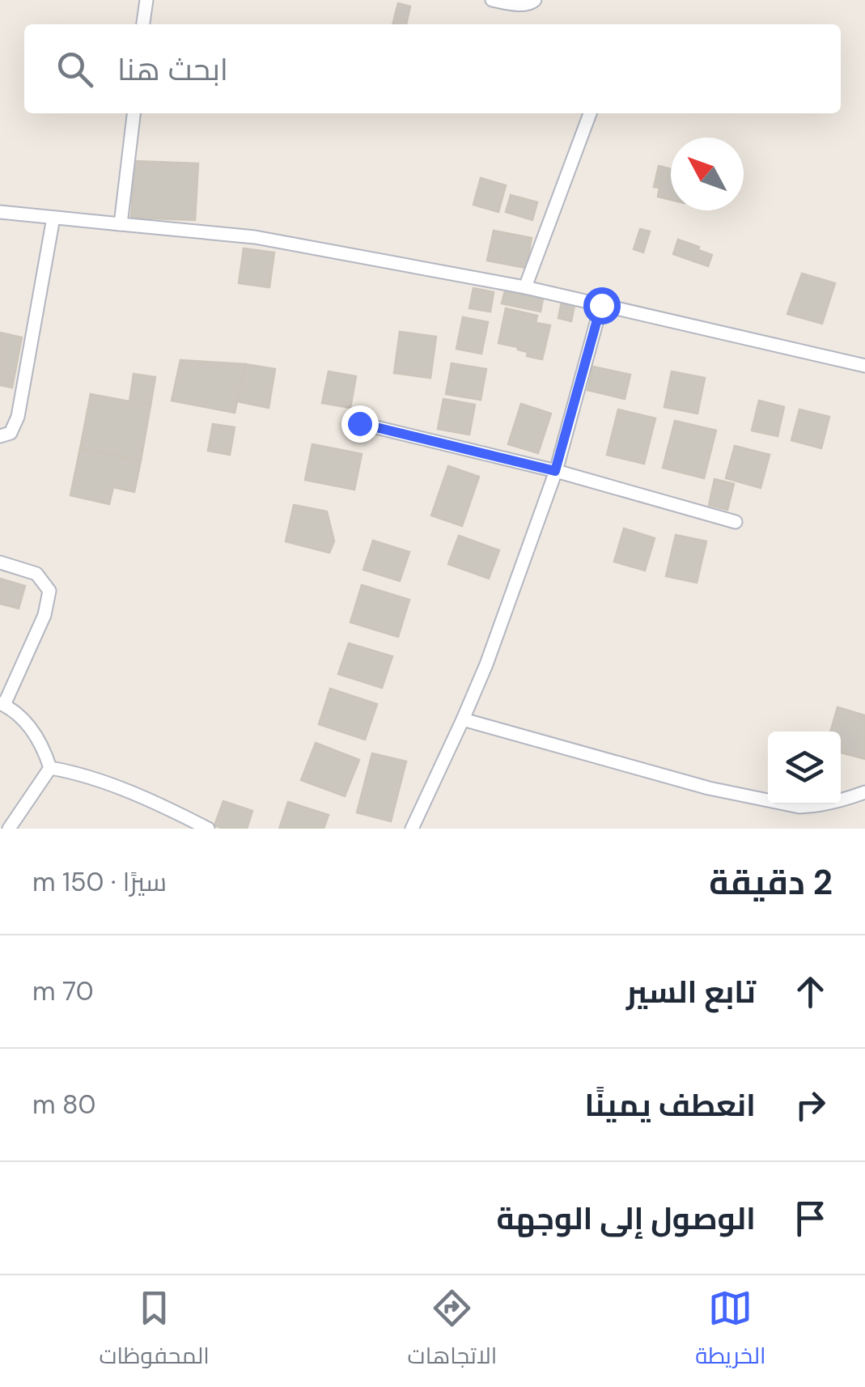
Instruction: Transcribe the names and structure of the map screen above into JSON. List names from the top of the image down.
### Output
{
  "north": "top left",
  "page": {
    "search": "ابحث هنا",
    "heading": ["2 دقيقة", "سيرًا · 150 m"],
    "list": [
      ["تابع السير", "70 m"],
      ["انعطف يمينًا", "80 m"],
      "الوصول إلى الوجهة"
    ],
    "nav": ["الخريطة", "الاتجاهات", "المحفوظات"]
  }
}
